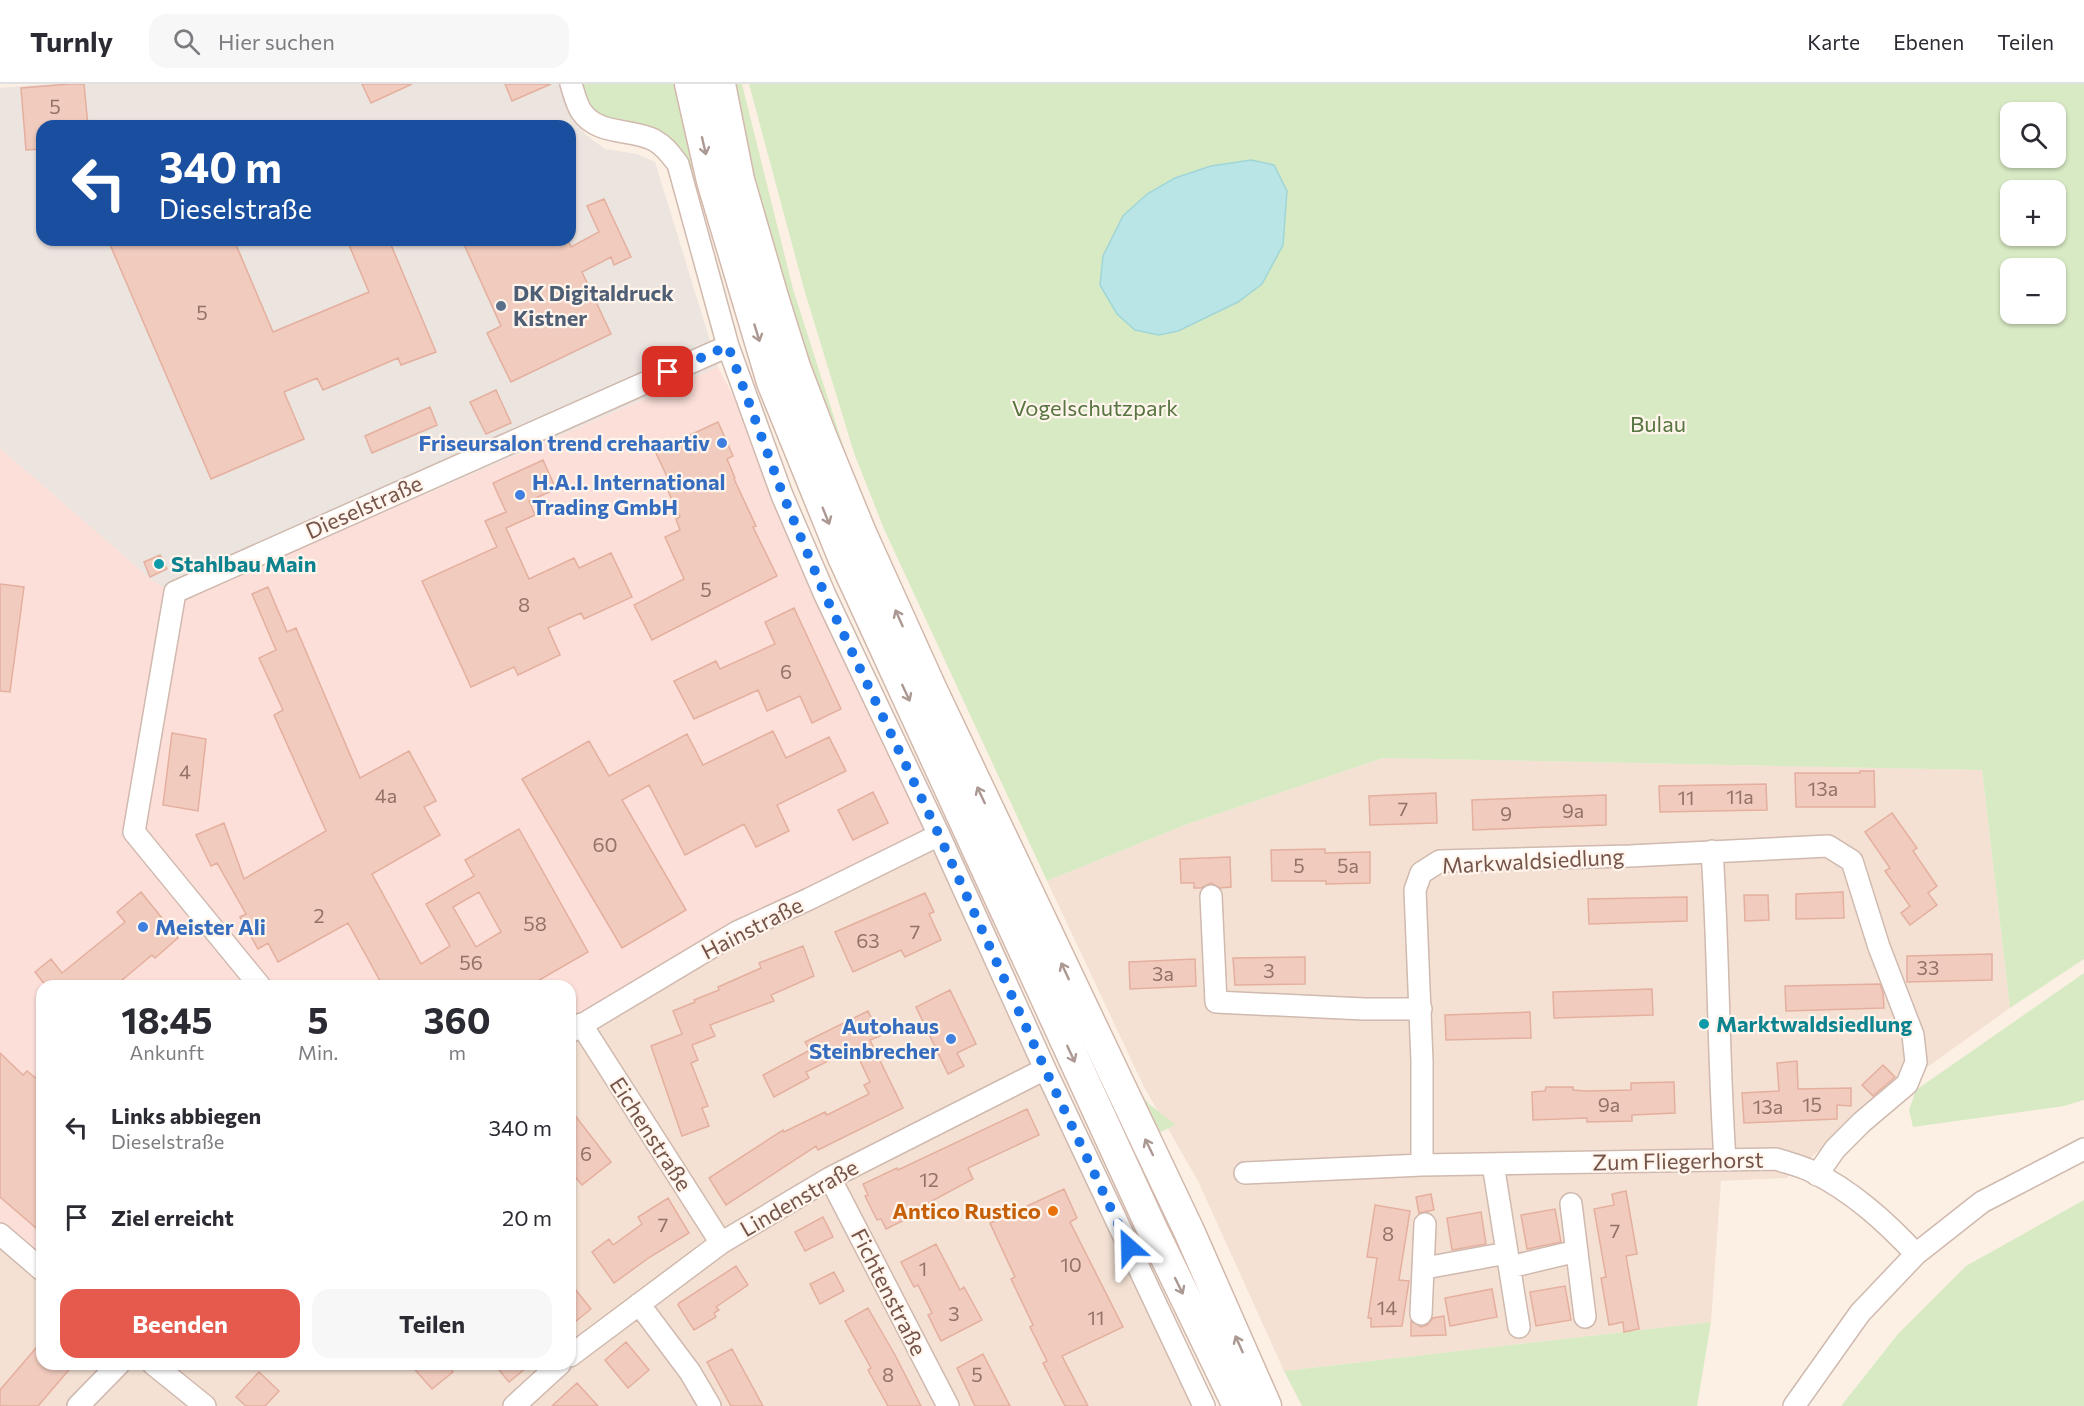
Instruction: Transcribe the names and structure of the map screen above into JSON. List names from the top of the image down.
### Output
{
  "streets": {
    "street": [
      "Dieselstraße",
      "Markwaldsiedlung",
      "Hainstraße",
      "Eichenstraße",
      "Zum Fliegerhorst",
      "Lindenstraße",
      "Fichtenstraße"
    ]
  },
  "crossings": [
    ["Markwaldsiedlung", "Zum Fliegerhorst"],
    ["Hainstraße", "Eichenstraße"],
    ["Eichenstraße", "Lindenstraße"],
    ["Lindenstraße", "Fichtenstraße"]
  ],
  "parks": ["Vogelschutzpark", "Bulau"],
  "places": [
    "DK Digitaldruck Kistner",
    "Friseursalon trend crehaartiv",
    "H.A.I. International Trading GmbH",
    "Stahlbau Main",
    "Meister Ali",
    "Marktwaldsiedlung",
    "Autohaus Steinbrecher",
    "Antico Rustico"
  ],
  "house_numbers": [
    "5",
    "5",
    "5",
    "8",
    "6",
    "4",
    "13a",
    "4a",
    "11a",
    "11",
    "7",
    "9a",
    "9",
    "60",
    "5",
    "5a",
    "2",
    "58",
    "7",
    "63",
    "56",
    "33",
    "3",
    "3a",
    "9a",
    "15",
    "13a",
    "6",
    "12",
    "7",
    "7",
    "8",
    "10",
    "1",
    "14",
    "3",
    "11",
    "8",
    "5"
  ],
  "page": {
    "header": "Turnly",
    "search": "Hier suchen",
    "nav": ["Karte", "Ebenen", "Teilen"],
    "map_buttons": ["+", "−"],
    "turn": ["340 m", "Dieselstraße"],
    "eta": [
      "18:45",
      "Ankunft",
      "5",
      "Min.",
      "360",
      "m"
    ],
    "list": [
      {
        "name": "Links abbiegen",
        "note": "Dieselstraße",
        "value": "340 m"
      },
      {
        "name": "Ziel erreicht",
        "value": "20 m"
      }
    ],
    "buttons": ["Beenden", "Teilen"]
  }
}
